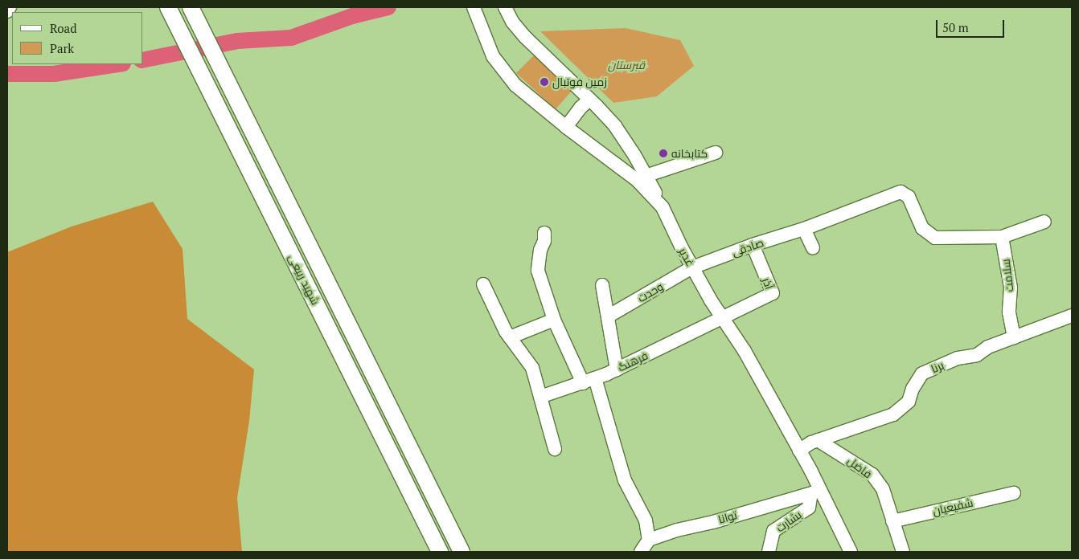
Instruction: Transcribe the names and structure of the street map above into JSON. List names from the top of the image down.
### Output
{
  "streets": {
    "main road": ["شهید ربیعی"],
    "street": [
      "صادقی",
      "غدیر",
      "سلامت",
      "آذر",
      "وحدت",
      "فرهنگ",
      "برنا",
      "فاضل",
      "شفیعیان",
      "توانا",
      "بشارت"
    ]
  },
  "crossings": [
    ["صادقی", "غدیر"],
    ["صادقی", "سلامت"],
    ["صادقی", "آذر"],
    ["صادقی", "وحدت"],
    ["غدیر", "آذر"],
    ["غدیر", "وحدت"],
    ["غدیر", "فرهنگ"],
    ["غدیر", "برنا"],
    ["غدیر", "توانا"],
    ["غدیر", "بشارت"],
    ["سلامت", "برنا"],
    ["آذر", "فرهنگ"],
    ["برنا", "فاضل"],
    ["فاضل", "شفیعیان"],
    ["توانا", "بشارت"]
  ],
  "parks": ["قبرستان"],
  "places": ["زمین فوتبال", "کتابخانه"],
  "legend": ["Road", "Park"],
  "scale_bar": "50 m"
}
